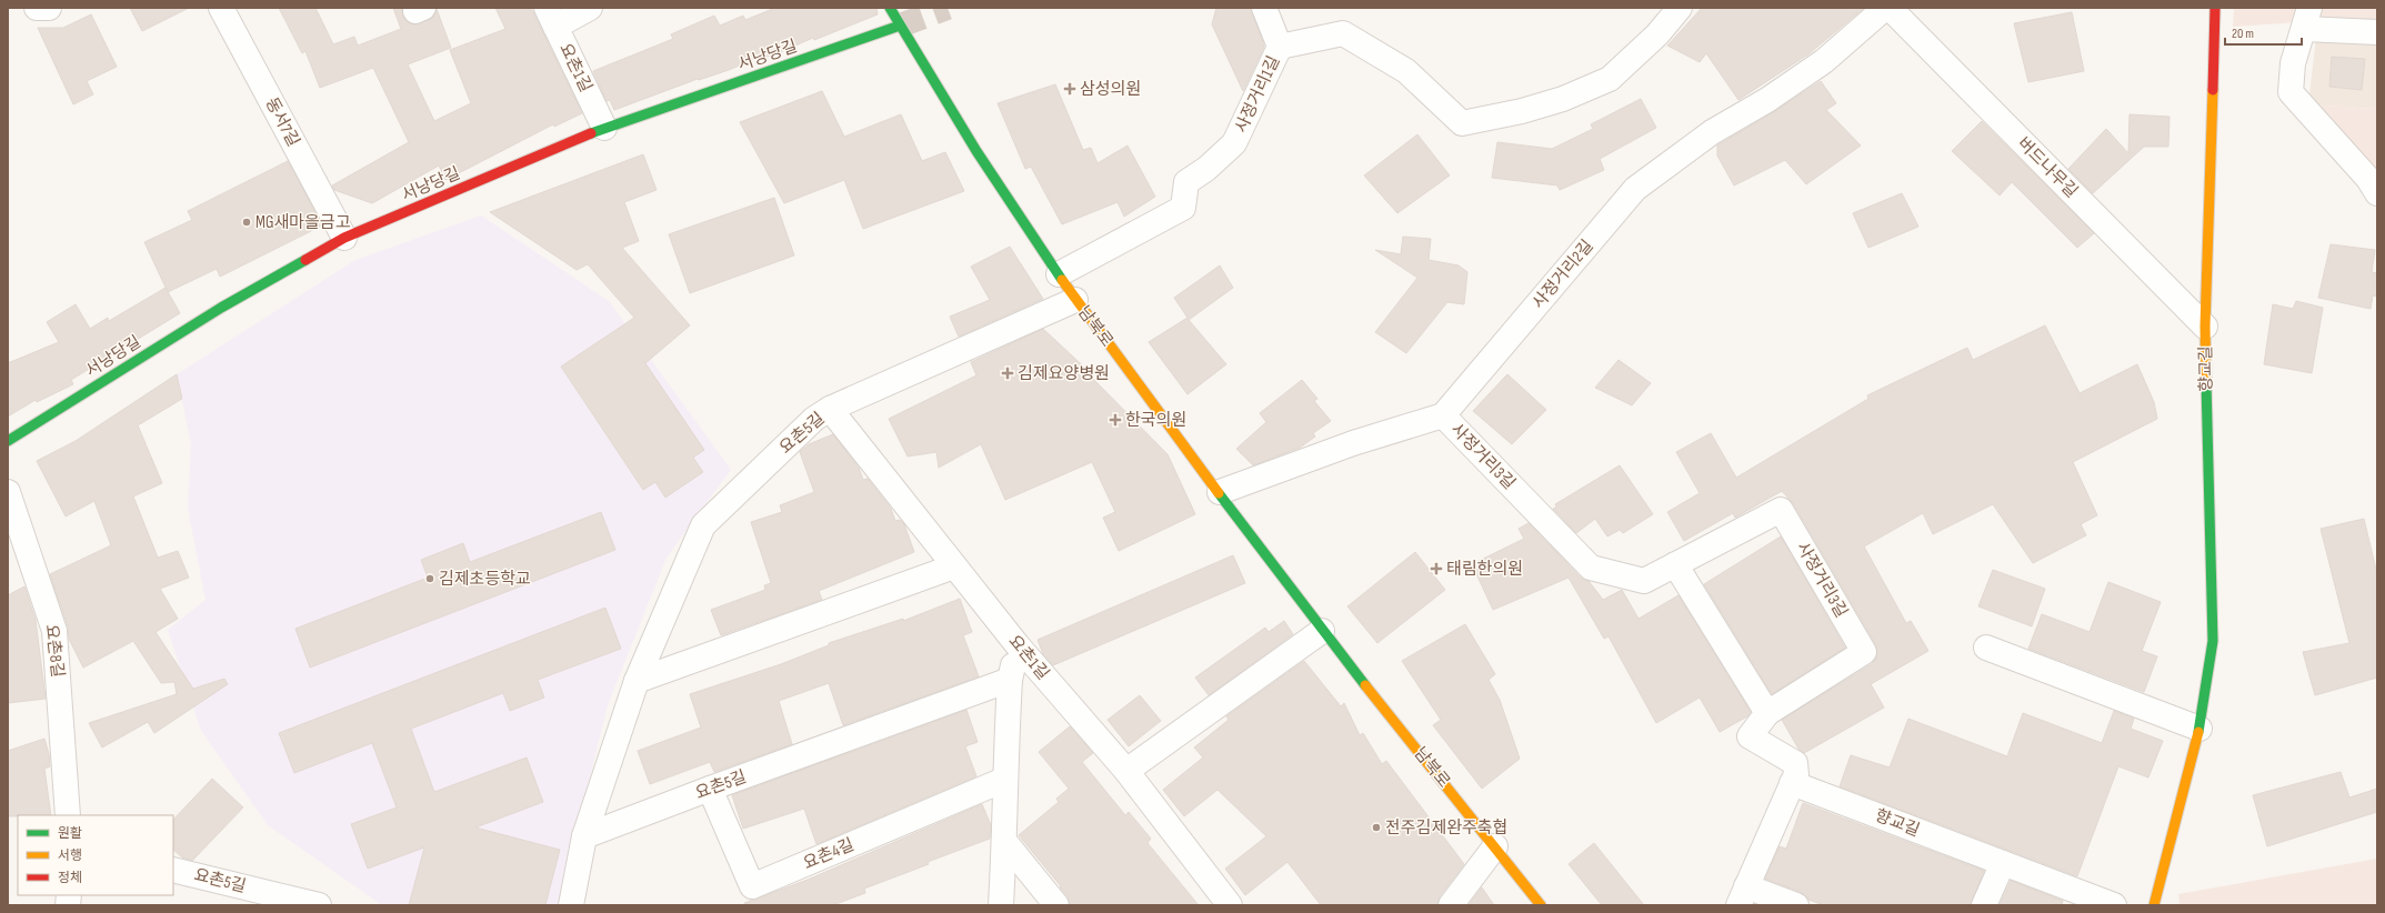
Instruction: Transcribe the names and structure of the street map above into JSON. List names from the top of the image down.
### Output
{
  "streets": {
    "street": [
      "서낭당길",
      "요촌1길",
      "사정거리1길",
      "동서7길",
      "버드나무길",
      "사정거리2길",
      "남북로",
      "향교길",
      "요촌5길",
      "사정거리3길",
      "요촌8길",
      "요촌4길"
    ]
  },
  "crossings": [
    ["서낭당길", "요촌1길"],
    ["서낭당길", "동서7길"],
    ["서낭당길", "남북로"],
    ["요촌1길", "요촌5길"],
    ["사정거리1길", "남북로"],
    ["버드나무길", "향교길"],
    ["사정거리2길", "사정거리3길"],
    ["남북로", "요촌5길"],
    ["향교길", "사정거리3길"],
    ["요촌5길", "요촌4길"]
  ],
  "places": {
    "health": [
      "삼성의원",
      "김제요양병원",
      "한국의원",
      "태림한의원"
    ],
    "other": ["MG새마을금고", "김제초등학교", "전주김제완주축협"]
  },
  "legend": ["원활", "서행", "정체"],
  "scale_bar": "20 m"
}
